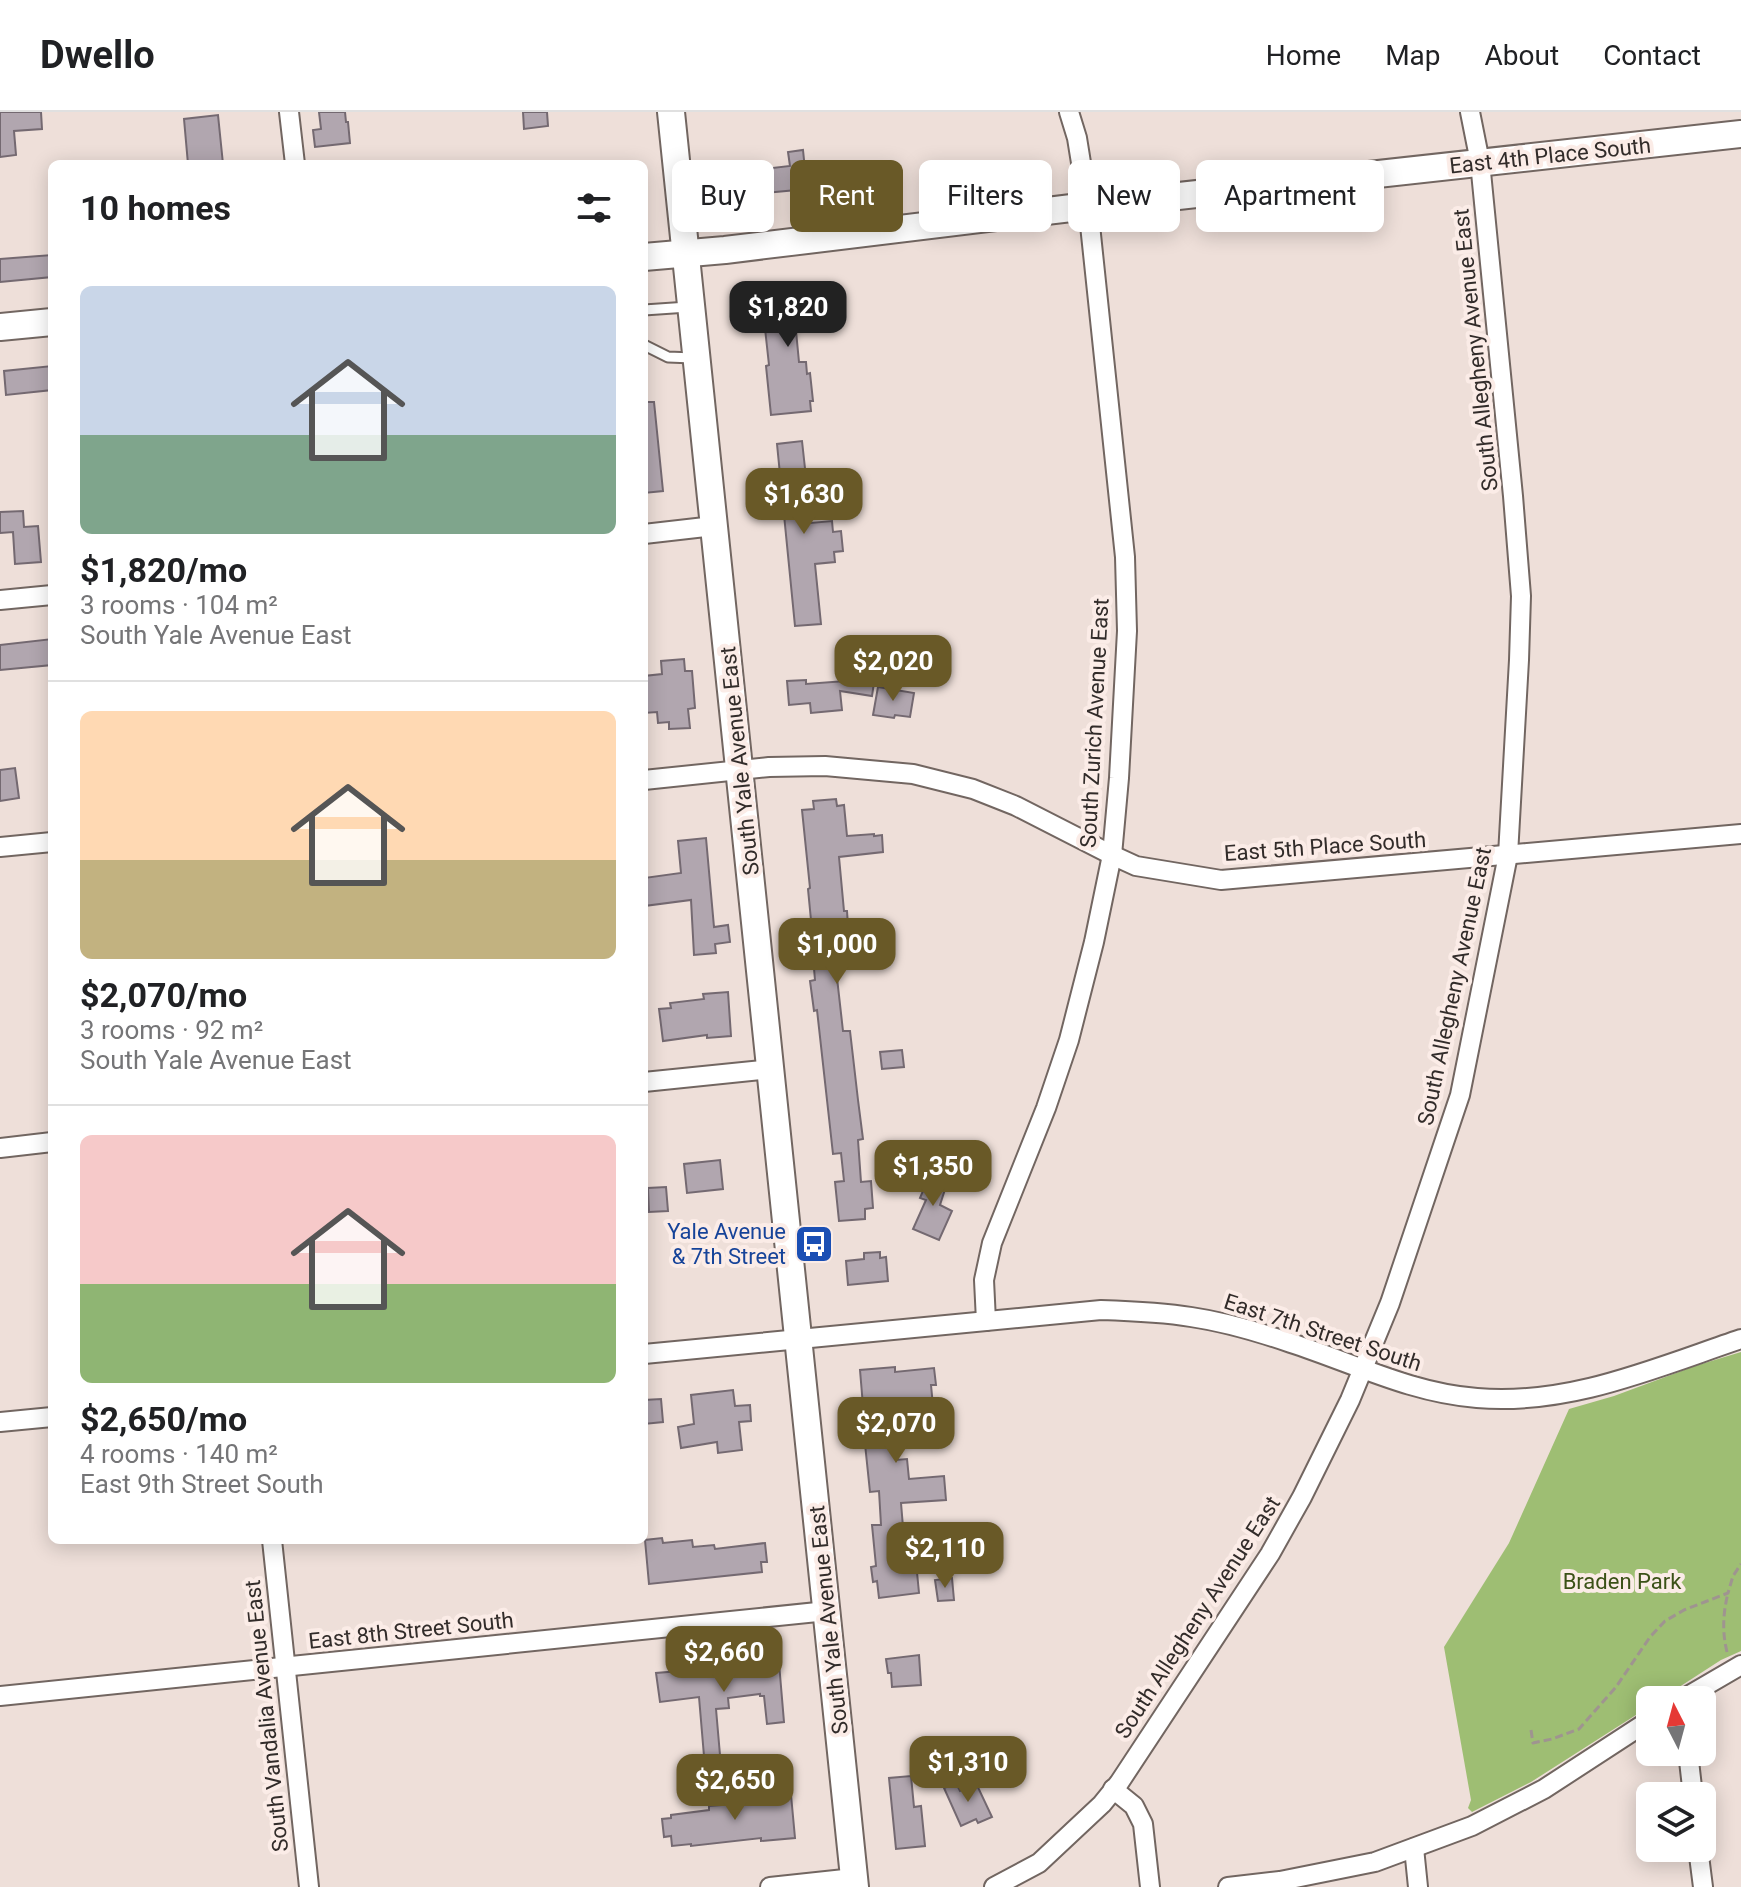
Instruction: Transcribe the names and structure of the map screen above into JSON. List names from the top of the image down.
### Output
{
  "streets": {
    "main road": ["East 4th Place South", "South Yale Avenue East"],
    "street": [
      "South Allegheny Avenue East",
      "South Zurich Avenue East",
      "East 5th Place South",
      "East 7th Street South",
      "East 8th Street South",
      "South Vandalia Avenue East"
    ]
  },
  "crossings": [
    ["East 4th Place South", "South Allegheny Avenue East"],
    ["East 4th Place South", "South Yale Avenue East"],
    ["South Allegheny Avenue East", "East 5th Place South"],
    ["South Allegheny Avenue East", "East 7th Street South"],
    ["South Zurich Avenue East", "East 5th Place South"],
    ["South Zurich Avenue East", "East 7th Street South"],
    ["South Yale Avenue East", "East 5th Place South"],
    ["South Yale Avenue East", "East 7th Street South"],
    ["South Yale Avenue East", "East 8th Street South"],
    ["East 8th Street South", "South Vandalia Avenue East"]
  ],
  "parks": ["Braden Park"],
  "places": {
    "bus stop": ["Yale Avenue & 7th Street"]
  },
  "north": "top",
  "page": {
    "header": "Dwello",
    "nav": [
      "Home",
      "Map",
      "About",
      "Contact"
    ],
    "chip": [
      "Buy",
      "Rent",
      "Filters",
      "New",
      "Apartment"
    ],
    "heading": "10 homes",
    "list": [
      {
        "name": "$1,820/mo",
        "note": "3 rooms · 104 m² · South Yale Avenue East"
      },
      {
        "name": "$2,070/mo",
        "note": "3 rooms · 92 m² · South Yale Avenue East"
      },
      {
        "name": "$2,650/mo",
        "note": "4 rooms · 140 m² · East 9th Street South"
      }
    ],
    "price": [
      "$1,820",
      "$1,630",
      "$2,020",
      "$1,000",
      "$1,350",
      "$2,070",
      "$2,110",
      "$2,660",
      "$1,310",
      "$2,650"
    ]
  }
}
